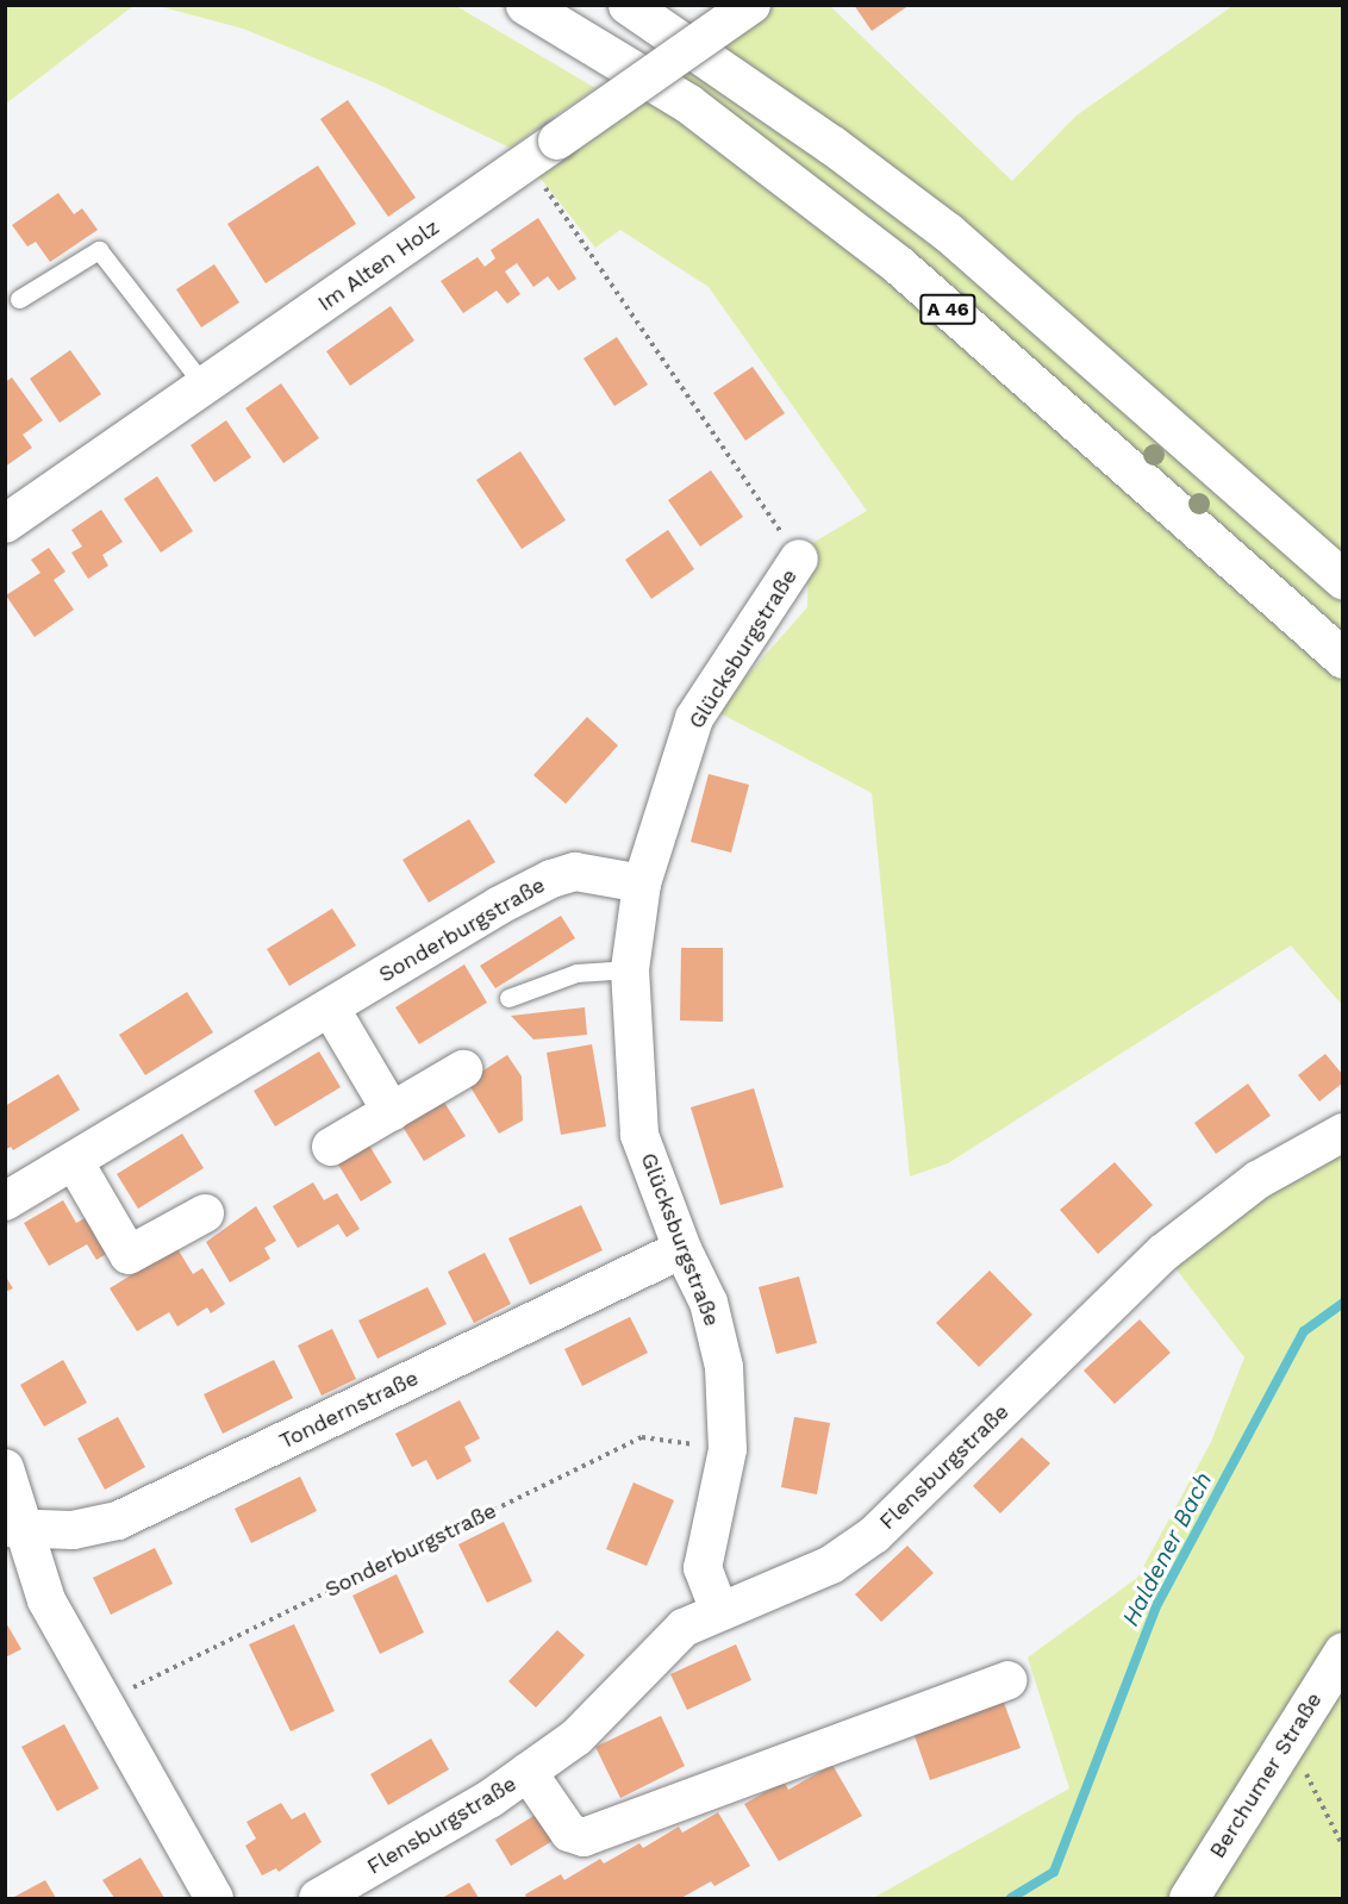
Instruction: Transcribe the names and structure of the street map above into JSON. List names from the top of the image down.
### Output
{
  "streets": {
    "main road": ["A 46", "Berchumer Straße"],
    "street": [
      "Im Alten Holz",
      "Glücksburgstraße",
      "Sonderburgstraße",
      "Tondernstraße",
      "Flensburgstraße"
    ]
  },
  "crossings": [
    ["Glücksburgstraße", "Sonderburgstraße"],
    ["Glücksburgstraße", "Tondernstraße"],
    ["Glücksburgstraße", "Flensburgstraße"]
  ],
  "water": ["Haldener Bach"]
}
